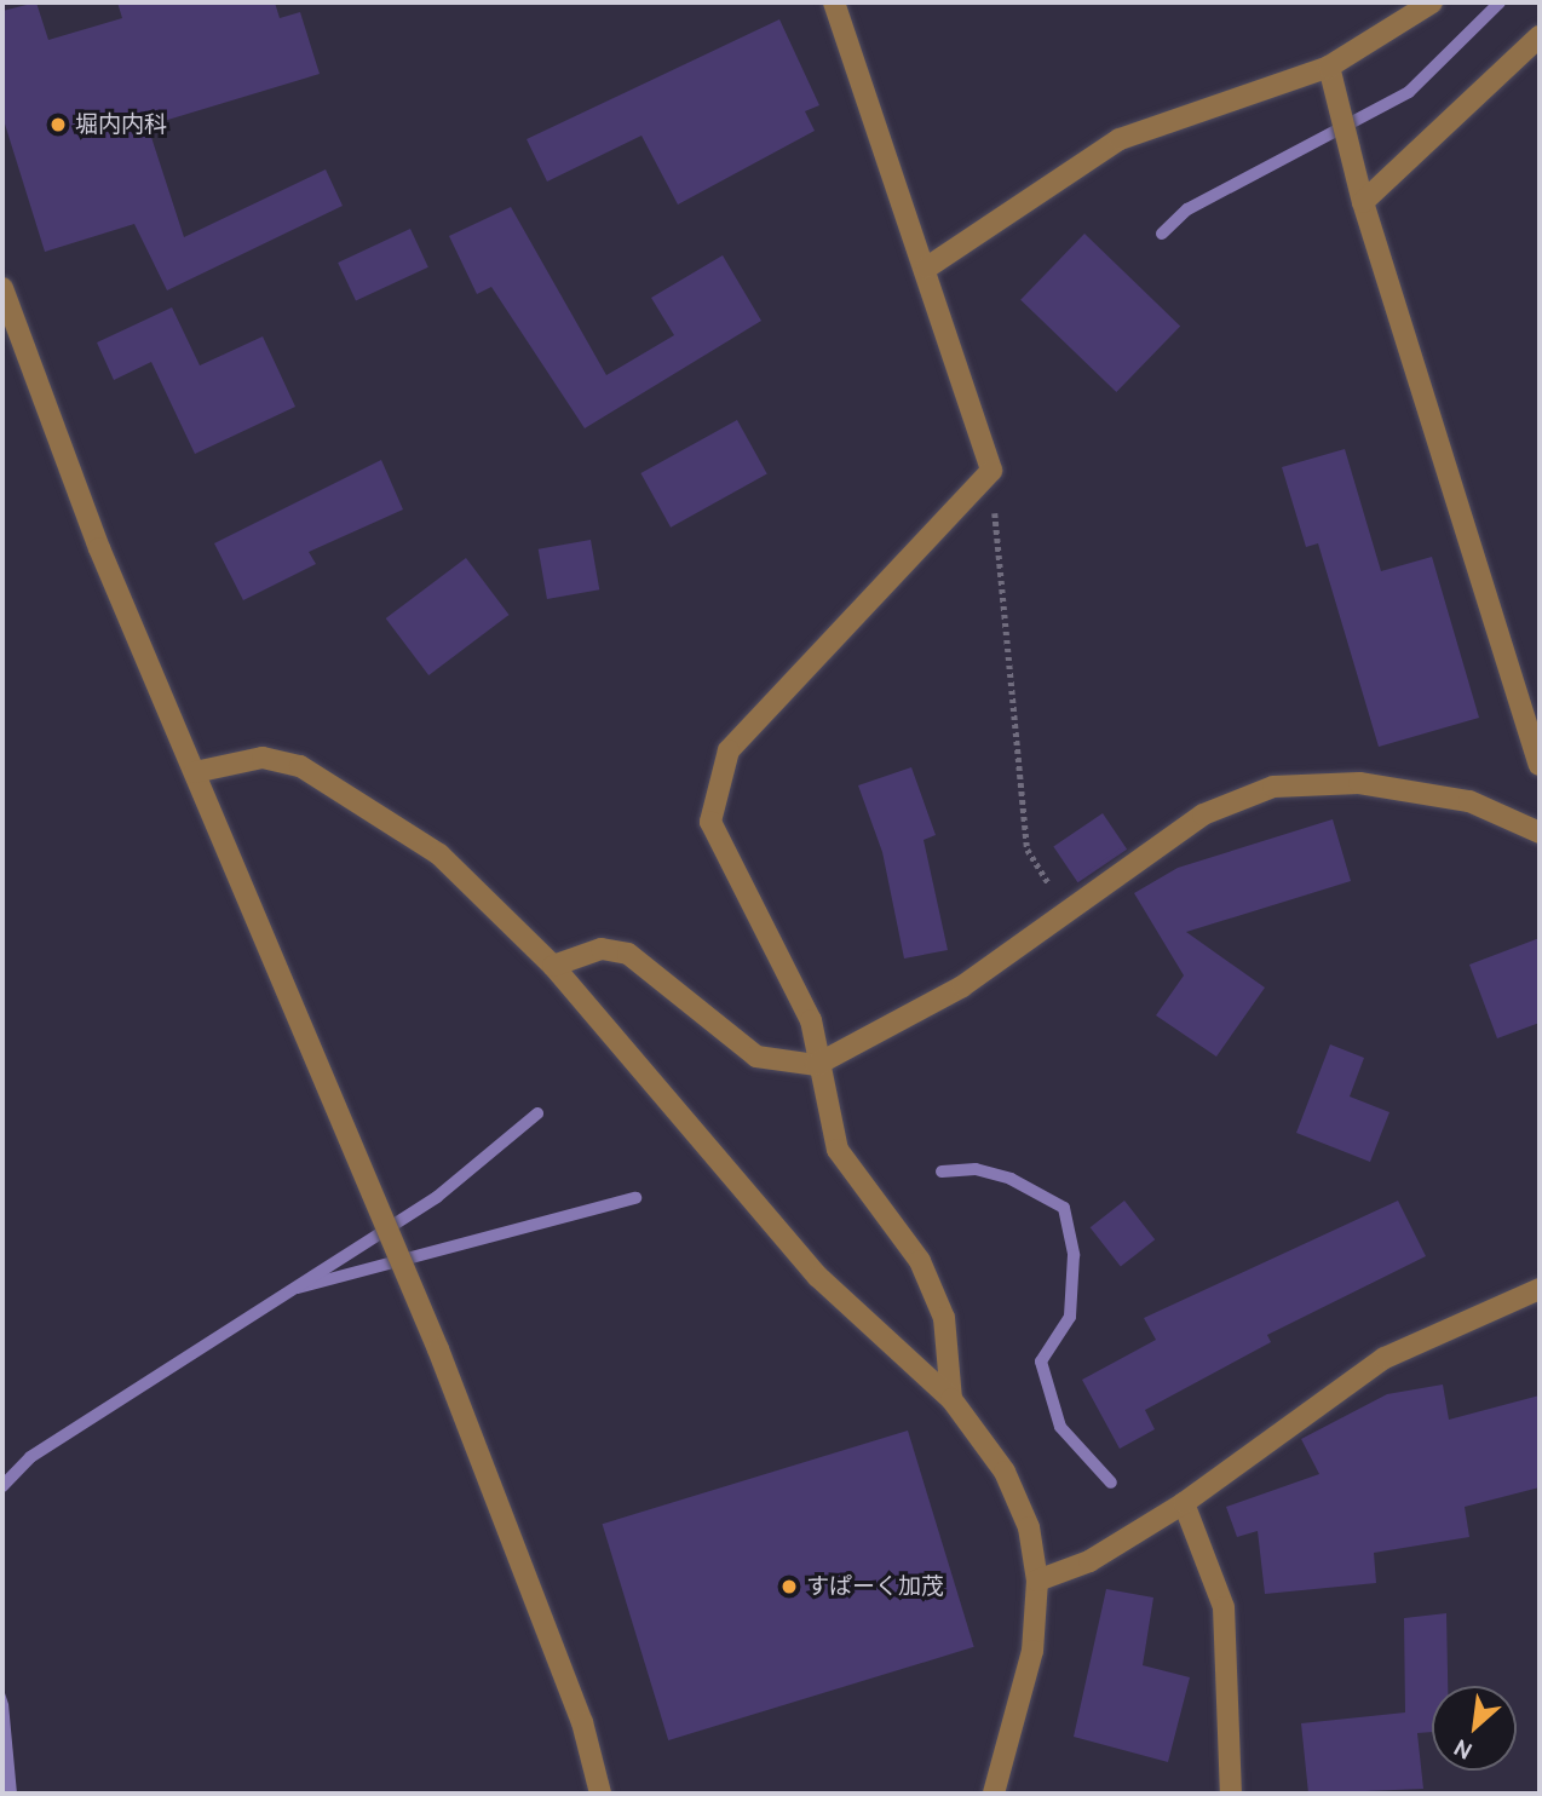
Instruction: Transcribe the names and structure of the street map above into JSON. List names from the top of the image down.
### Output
{
  "places": ["堀内内科", "すぱーく加茂"],
  "north": "bottom left"
}
